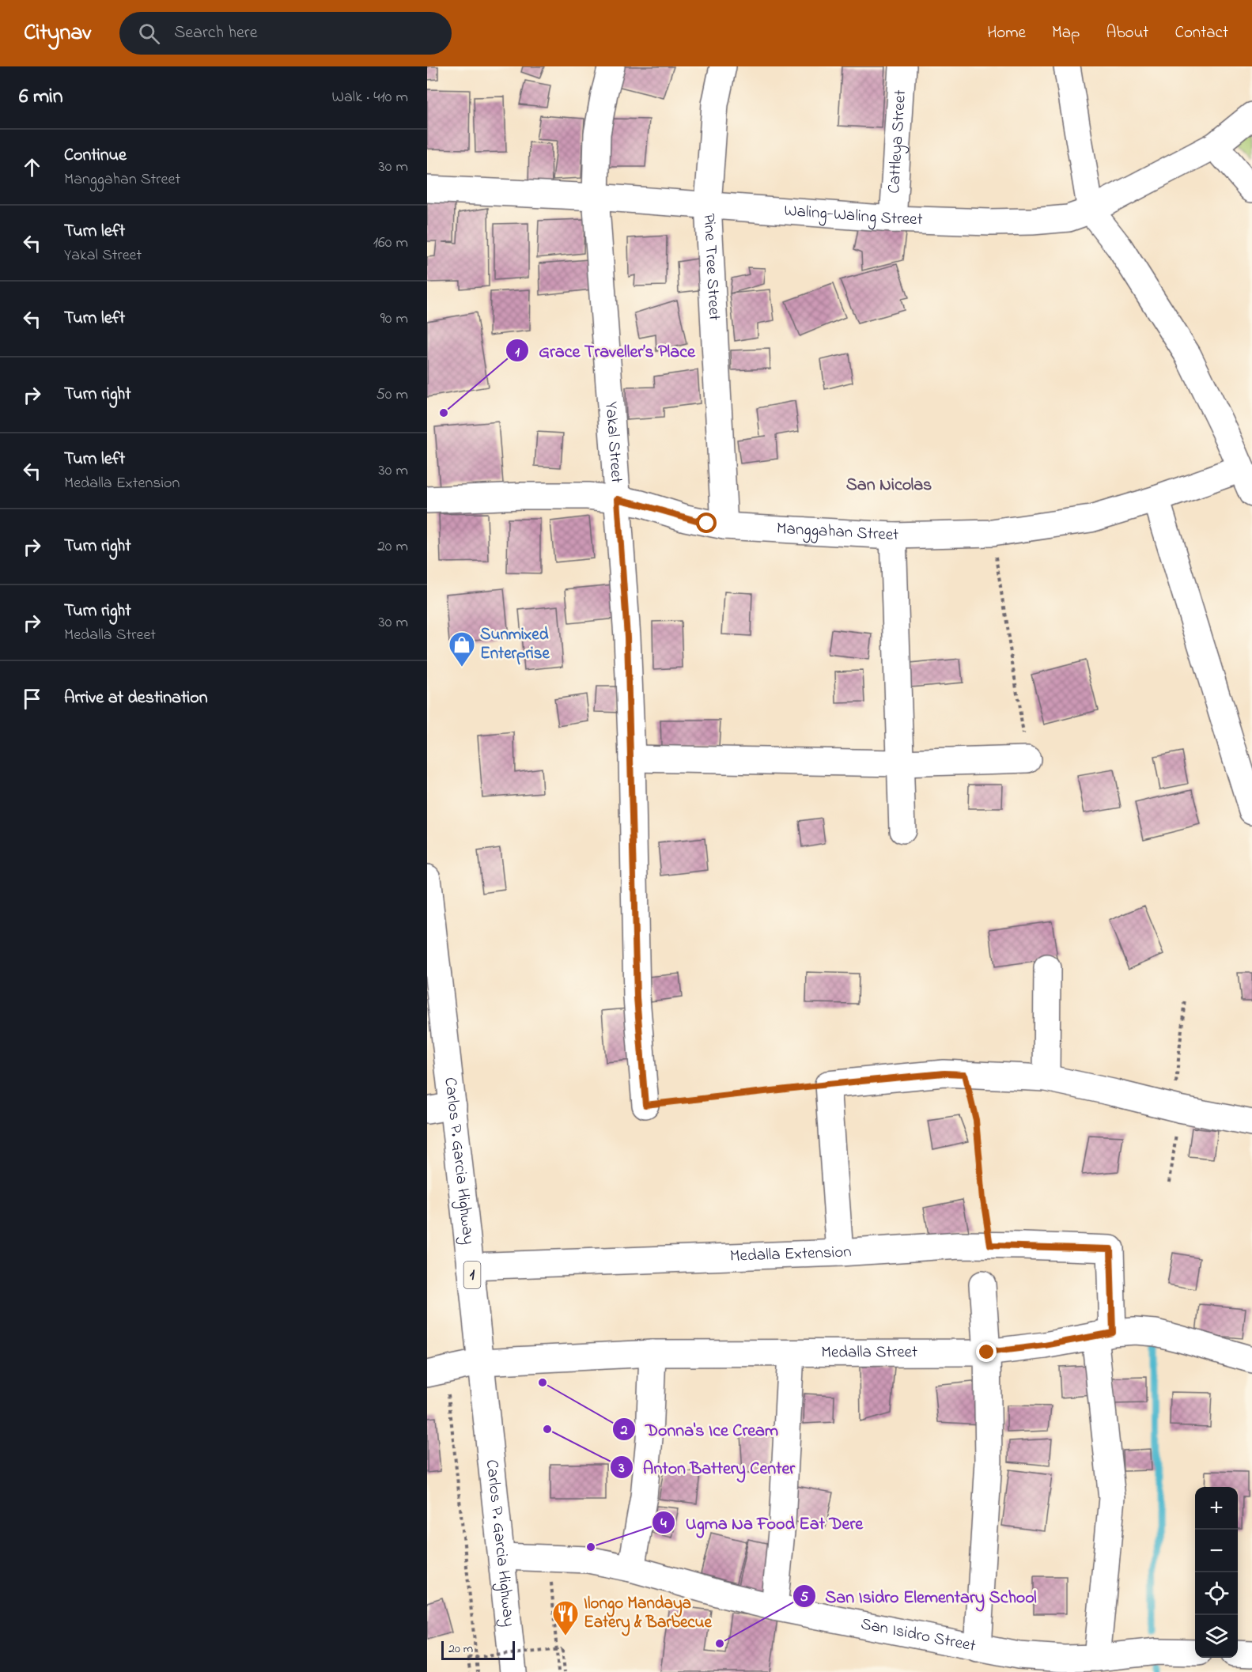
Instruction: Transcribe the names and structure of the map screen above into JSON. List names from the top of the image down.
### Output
{
  "streets": {
    "main road": [
      "Cattleya Street",
      "Waling-Waling Street",
      "Pine Tree Street",
      "Yakal Street",
      "Manggahan Street",
      "Carlos P. Garcia Highway",
      "Medalla Extension",
      "1",
      "Medalla Street",
      "San Isidro Street"
    ]
  },
  "crossings": [
    ["Cattleya Street", "Waling-Waling Street"],
    ["Waling-Waling Street", "Pine Tree Street"],
    ["Waling-Waling Street", "Yakal Street"],
    ["Pine Tree Street", "Manggahan Street"],
    ["Yakal Street", "Manggahan Street"],
    ["Carlos P. Garcia Highway", "Medalla Extension"],
    ["Carlos P. Garcia Highway", "Medalla Street"],
    ["Carlos P. Garcia Highway", "San Isidro Street"],
    ["Medalla Extension", "Medalla Street"]
  ],
  "districts": ["San Nicolas"],
  "places": {
    "other": [
      "Grace Traveller’s Place",
      "Donna's Ice Cream",
      "Anton Battery Center",
      "Ugma Na Food Eat Dere",
      "San Isidro Elementary School"
    ],
    "shop": ["Sunmixed Enterprise"],
    "restaurant": ["Ilongo Mandaya Eatery & Barbecue"]
  },
  "scale_bar": "20 m",
  "page": {
    "header": "Citynav",
    "search": "Search here",
    "nav": [
      "Home",
      "Map",
      "About",
      "Contact"
    ],
    "heading": ["6 min", "Walk · 410 m"],
    "list": [
      ["Continue", "Manggahan Street", "30 m"],
      ["Turn left", "Yakal Street", "160 m"],
      ["Turn left", "90 m"],
      ["Turn right", "50 m"],
      ["Turn left", "Medalla Extension", "30 m"],
      ["Turn right", "20 m"],
      ["Turn right", "Medalla Street", "30 m"],
      "Arrive at destination"
    ],
    "map_buttons": ["+", "−"],
    "scale": "20 m"
  }
}
